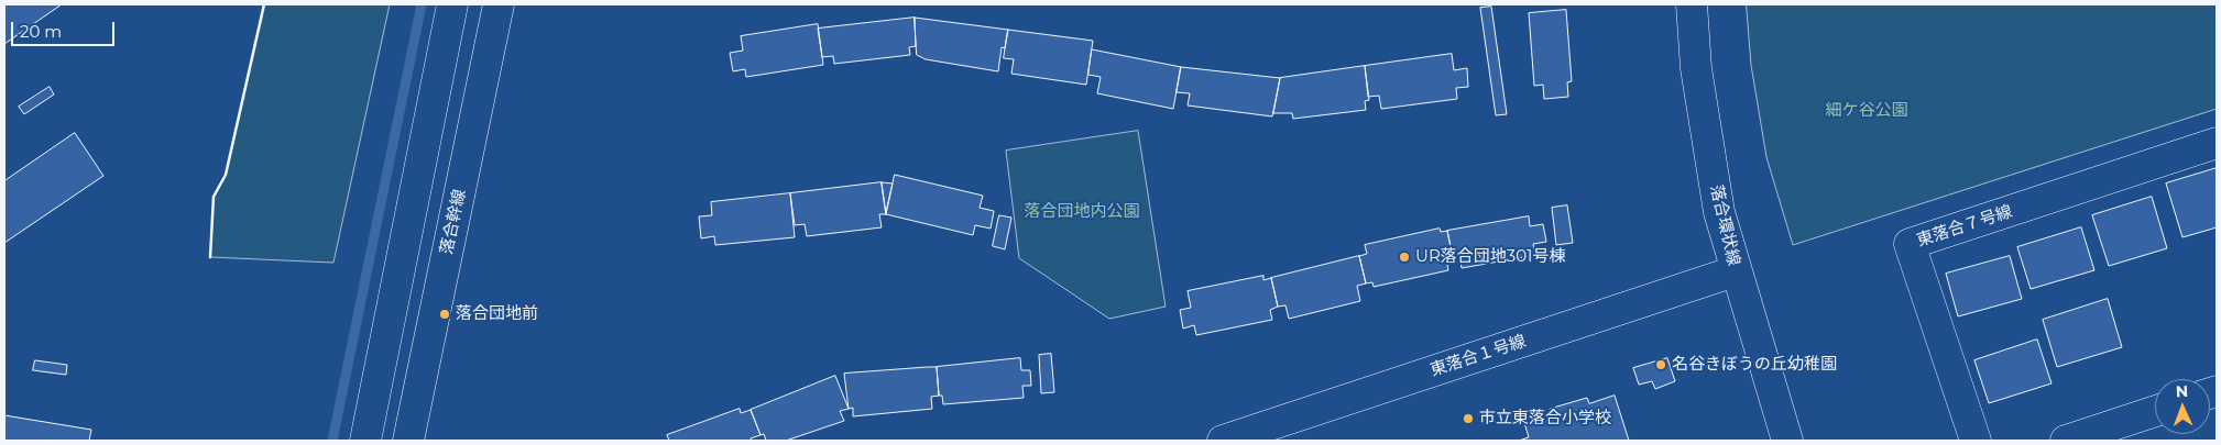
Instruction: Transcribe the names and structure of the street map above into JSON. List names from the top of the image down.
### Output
{
  "streets": {
    "street": [
      "落合幹線",
      "落合環状線",
      "東落合７号線",
      "東落合１号線"
    ]
  },
  "crossings": [
    ["落合環状線", "東落合１号線"]
  ],
  "parks": ["細ケ谷公園", "落合団地内公園"],
  "places": [
    "UR落合団地301号棟",
    "落合団地前",
    "名谷きぼうの丘幼稚園",
    "市立東落合小学校"
  ],
  "scale_bar": "20 m",
  "north": "top"
}
